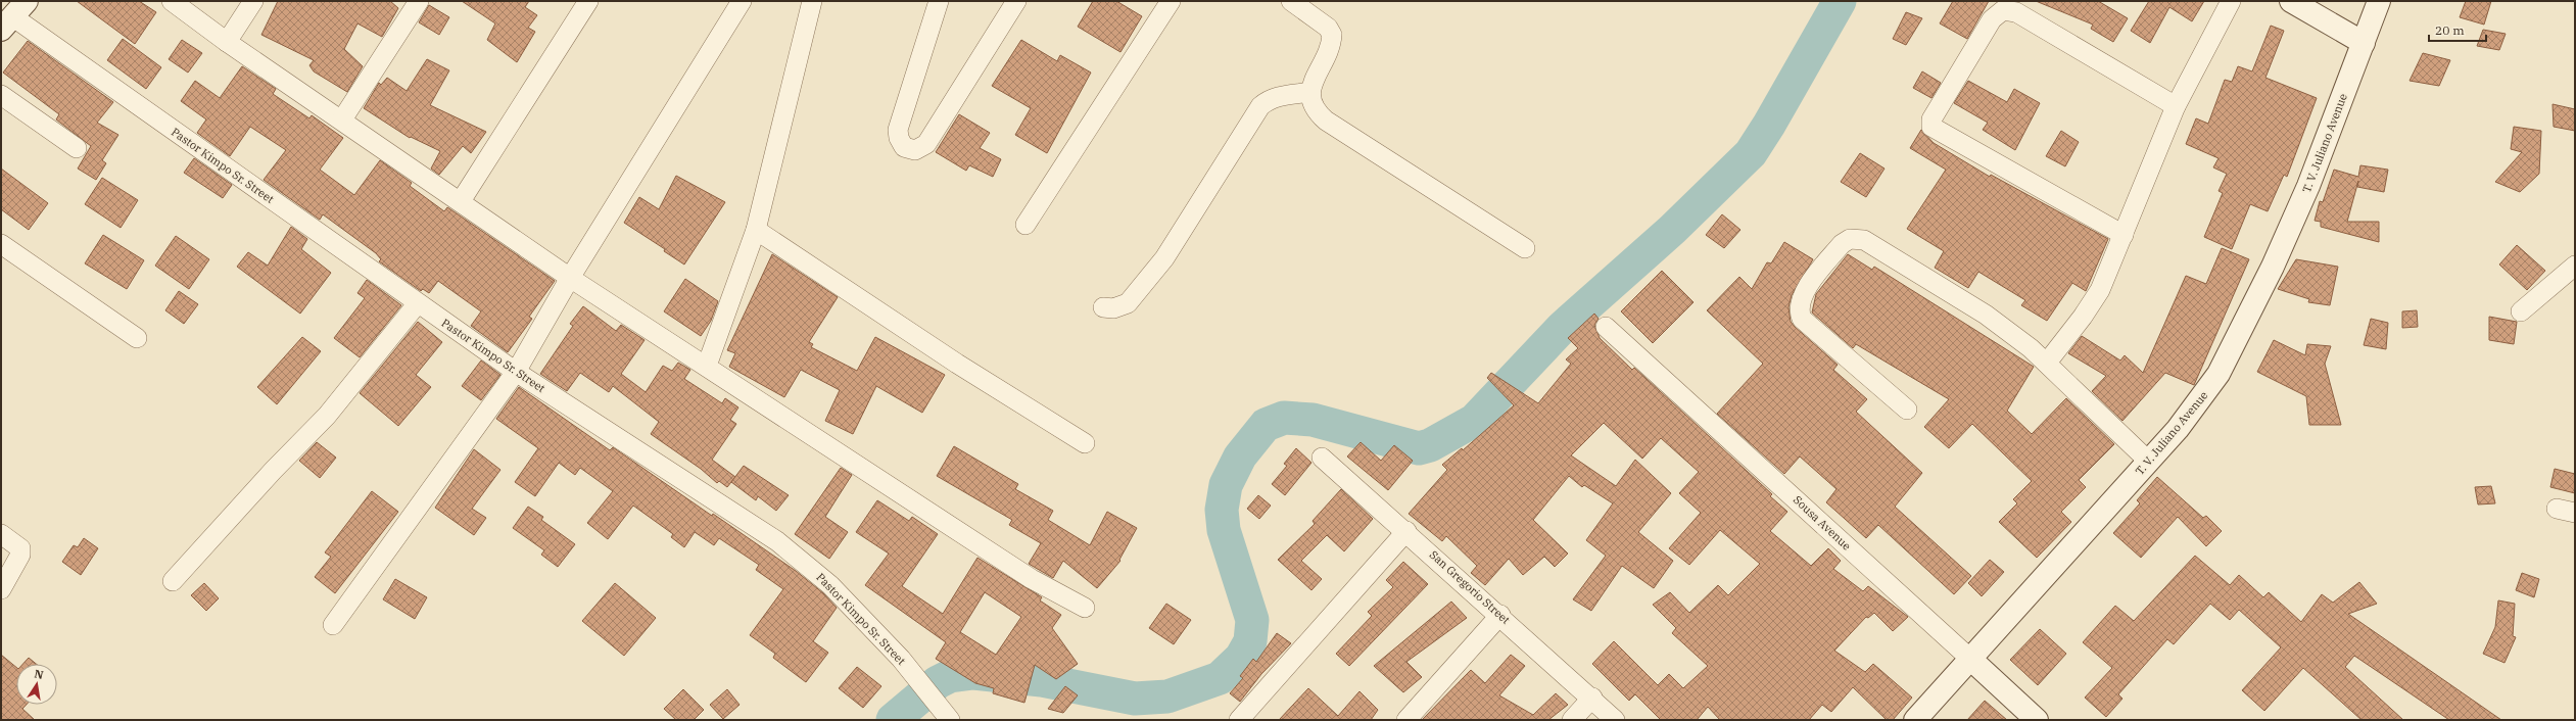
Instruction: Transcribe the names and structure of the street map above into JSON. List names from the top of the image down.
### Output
{
  "streets": {
    "main road": ["T. V. Juliano Avenue", "Sousa Avenue"],
    "street": ["Pastor Kimpo Sr. Street", "San Gregorio Street"]
  },
  "crossings": [
    ["T. V. Juliano Avenue", "Sousa Avenue"]
  ],
  "scale_bar": "20 m",
  "north": "top"
}
